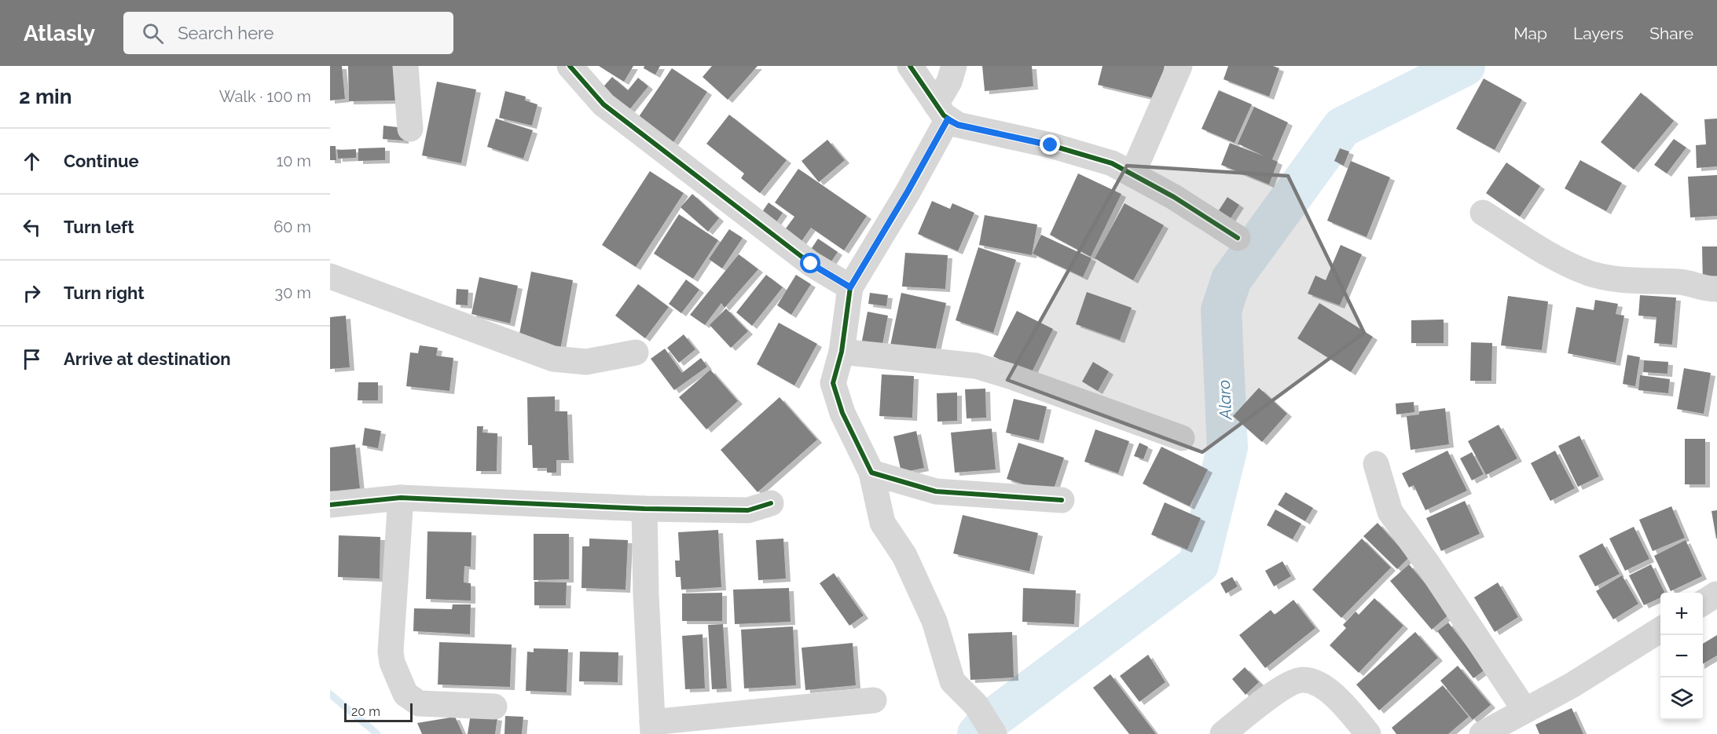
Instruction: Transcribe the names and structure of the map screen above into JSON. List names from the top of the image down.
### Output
{
  "water": ["Alaro"],
  "scale_bar": "20 m",
  "page": {
    "header": "Atlasly",
    "search": "Search here",
    "nav": ["Map", "Layers", "Share"],
    "heading": ["2 min", "Walk · 100 m"],
    "list": [
      ["Continue", "10 m"],
      ["Turn left", "60 m"],
      ["Turn right", "30 m"],
      "Arrive at destination"
    ],
    "map_buttons": ["+", "−"],
    "scale": "20 m"
  }
}
